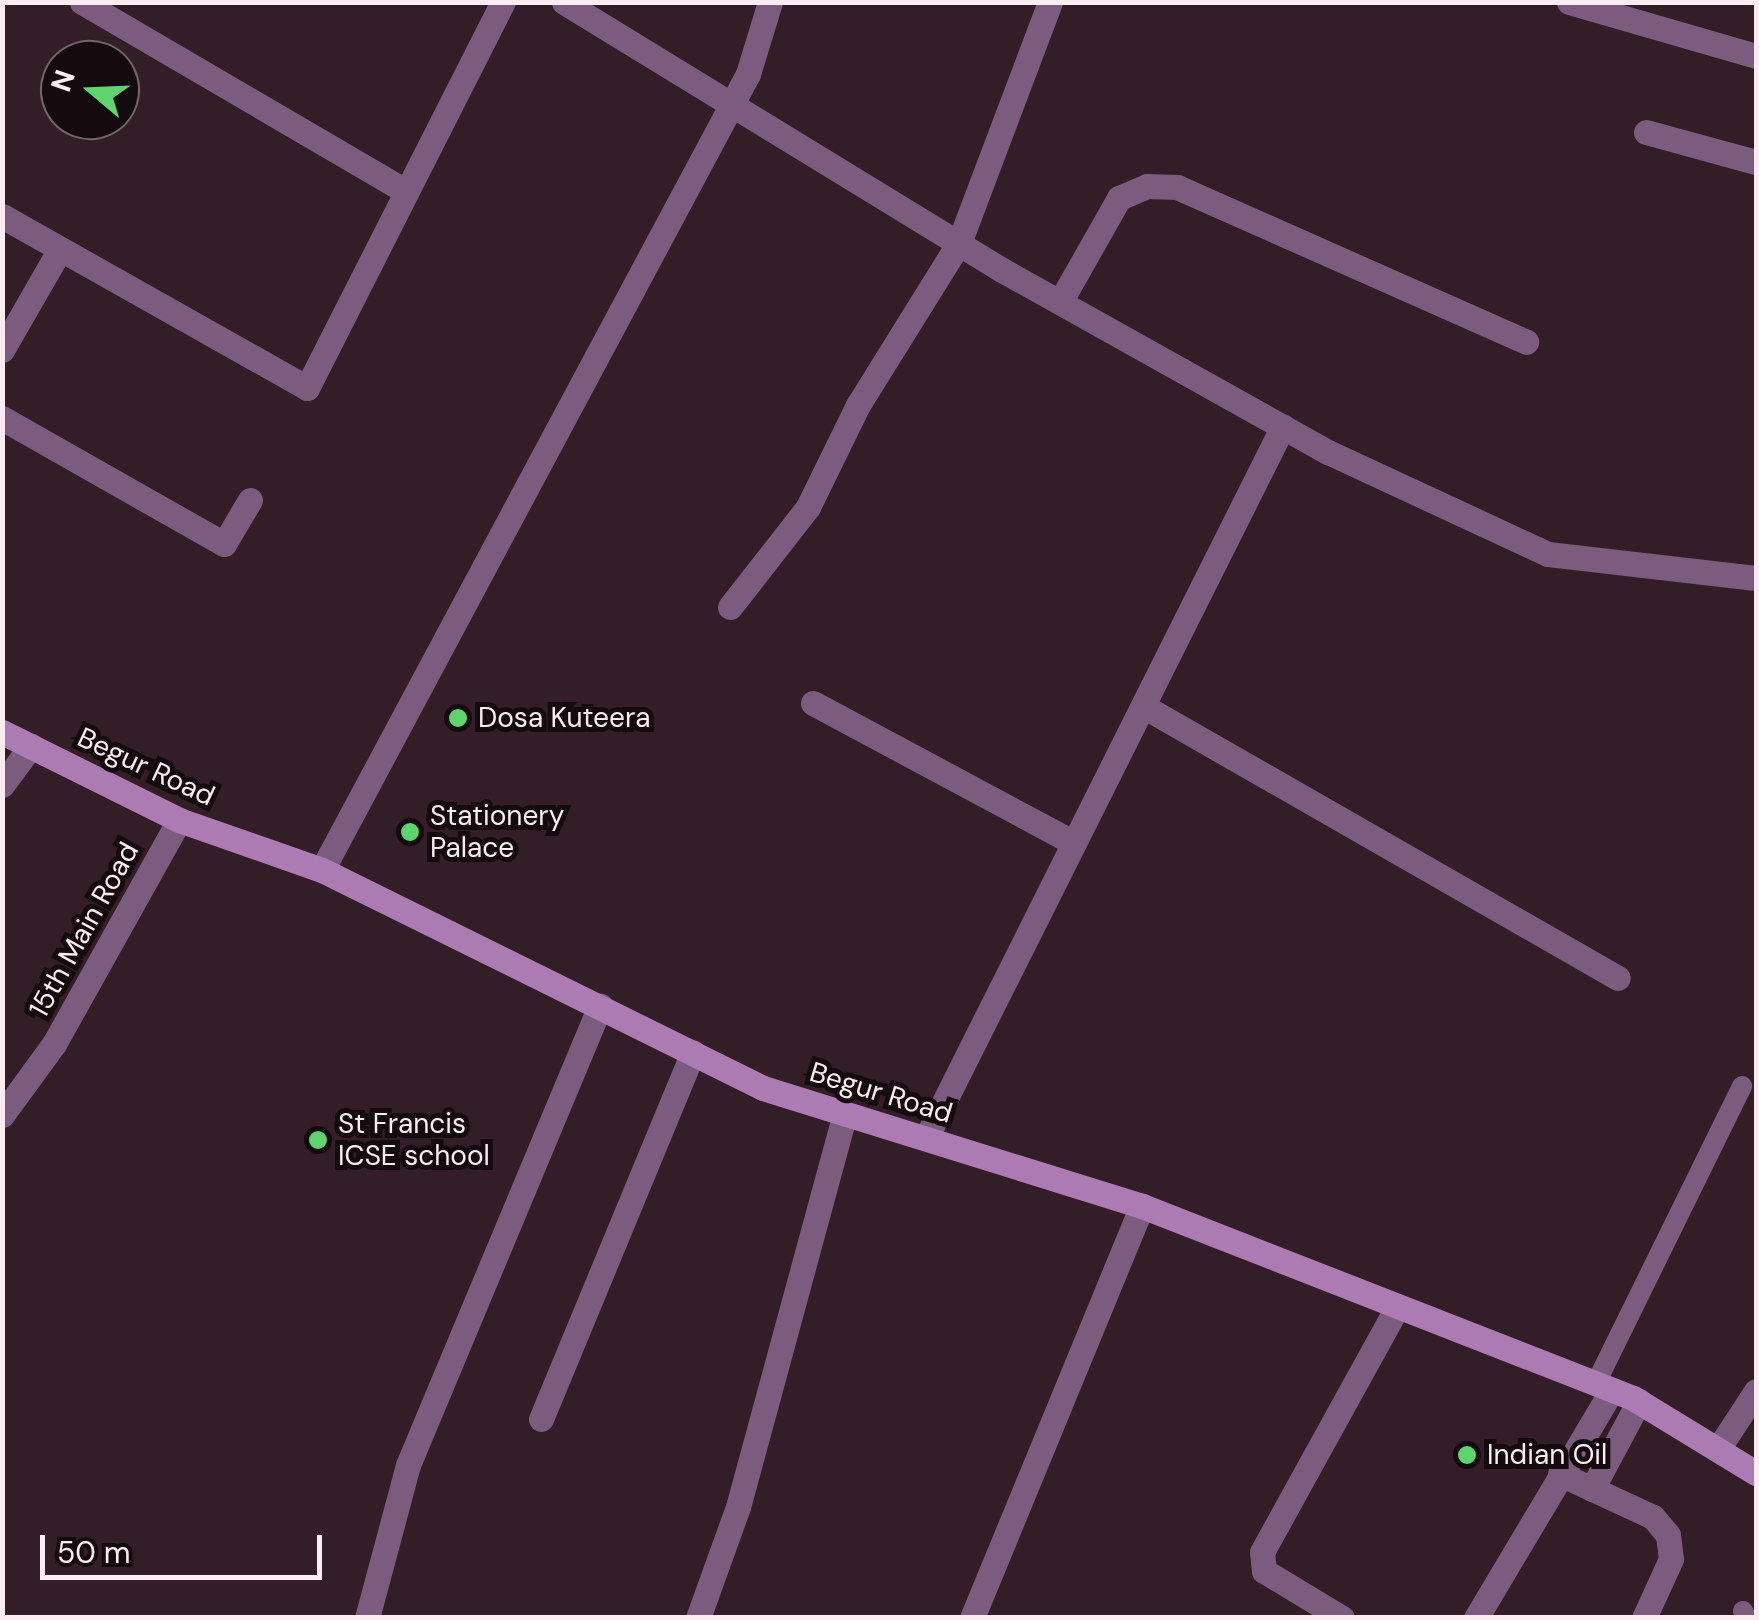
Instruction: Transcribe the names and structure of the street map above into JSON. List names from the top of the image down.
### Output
{
  "streets": {
    "main road": ["Begur Road"],
    "street": ["15th Main Road"]
  },
  "crossings": [
    ["Begur Road", "15th Main Road"]
  ],
  "places": [
    "Dosa Kuteera",
    "Stationery Palace",
    "St Francis ICSE school",
    "Indian Oil"
  ],
  "scale_bar": "50 m",
  "north": "left"
}
